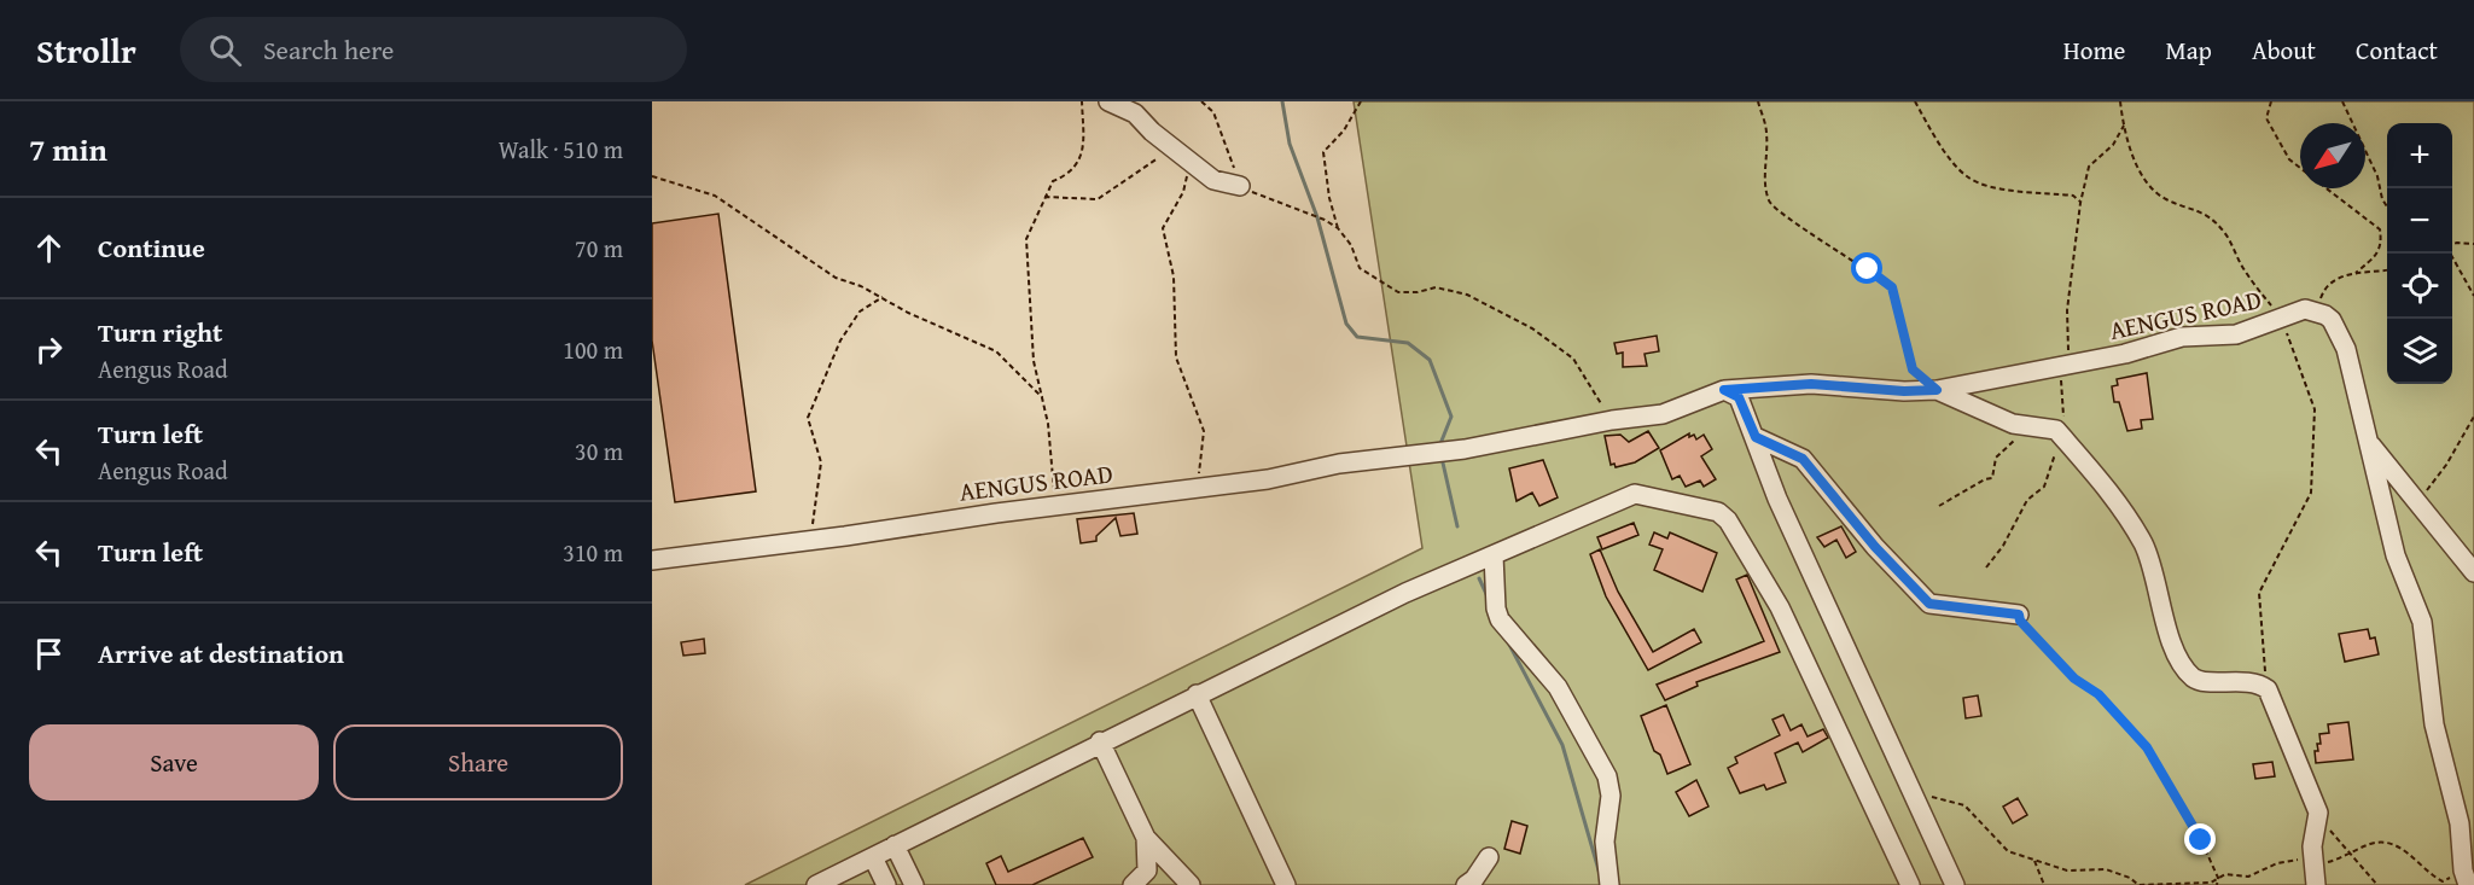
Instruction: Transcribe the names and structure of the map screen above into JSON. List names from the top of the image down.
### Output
{
  "streets": {
    "street": ["AENGUS ROAD"]
  },
  "north": "bottom left",
  "page": {
    "header": "Strollr",
    "search": "Search here",
    "nav": [
      "Home",
      "Map",
      "About",
      "Contact"
    ],
    "heading": ["7 min", "Walk · 510 m"],
    "map_buttons": ["+", "−"],
    "list": [
      ["Continue", "70 m"],
      ["Turn right", "Aengus Road", "100 m"],
      ["Turn left", "Aengus Road", "30 m"],
      ["Turn left", "310 m"],
      "Arrive at destination"
    ],
    "buttons": ["Save", "Share"]
  }
}
